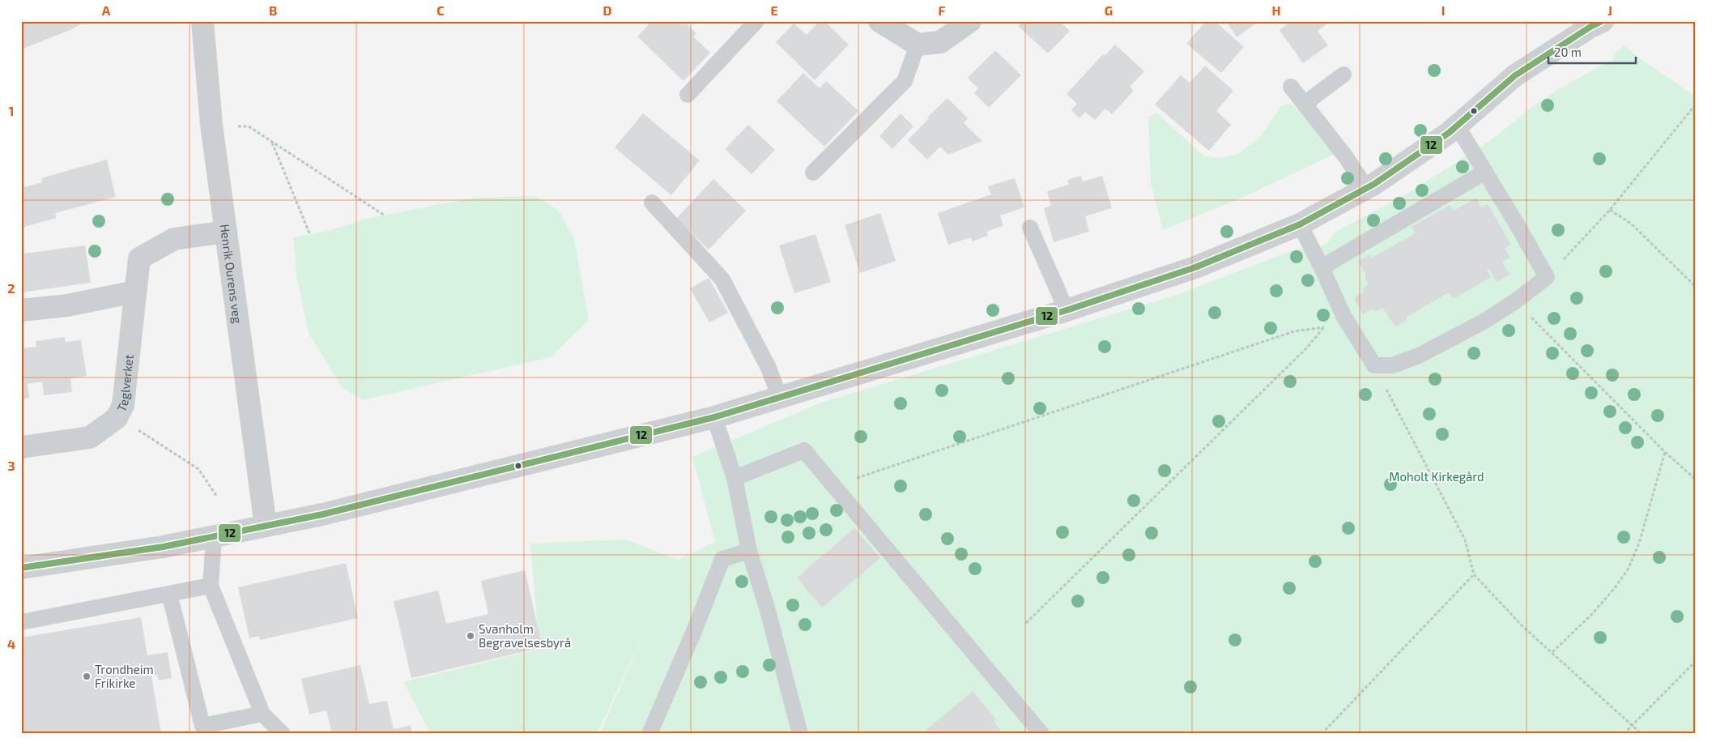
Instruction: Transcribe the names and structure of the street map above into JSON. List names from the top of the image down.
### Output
{
  "streets": {
    "street": ["Henrik Ourens veg", "Teglverket"]
  },
  "crossings": [
    ["Henrik Ourens veg", "Teglverket"]
  ],
  "parks": ["Moholt Kirkegård"],
  "places": ["Svanholm Begravelsesbyrå", "Trondheim Frikirke"],
  "lines": ["transit line 12"],
  "scale_bar": "20 m",
  "grid": {
    "columns": [
      "A",
      "B",
      "C",
      "D",
      "E",
      "F",
      "G",
      "H",
      "I",
      "J"
    ],
    "rows": [
      "1",
      "2",
      "3",
      "4"
    ]
  }
}
